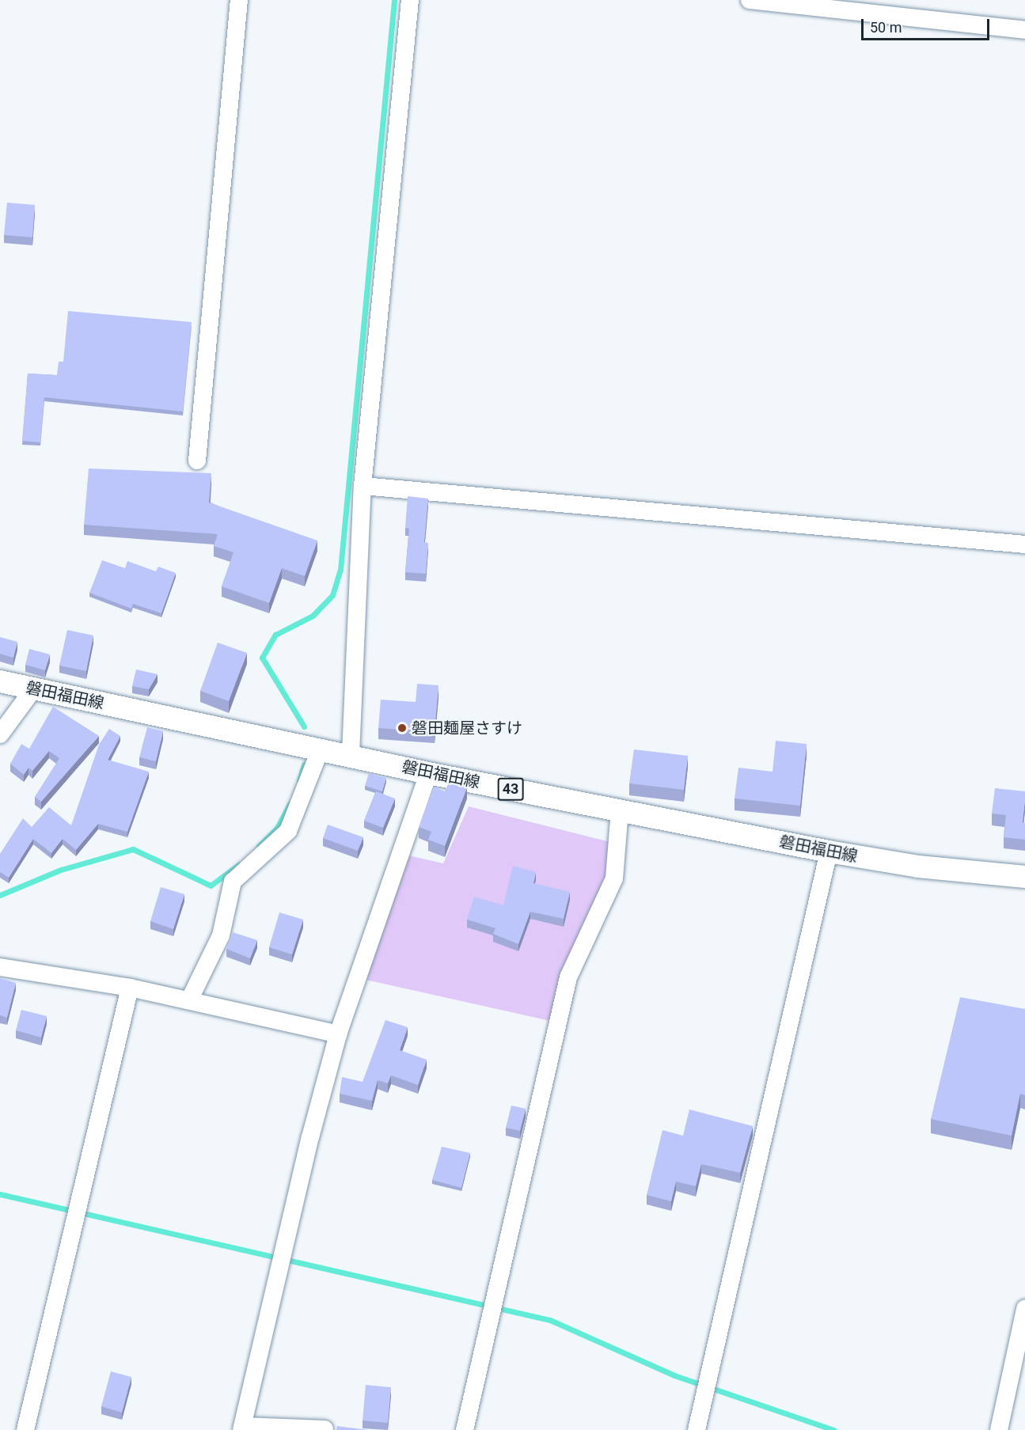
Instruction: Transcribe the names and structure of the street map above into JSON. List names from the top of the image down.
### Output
{
  "streets": {
    "main road": ["磐田福田線", "43"]
  },
  "places": ["磐田麺屋さすけ"],
  "scale_bar": "50 m"
}
